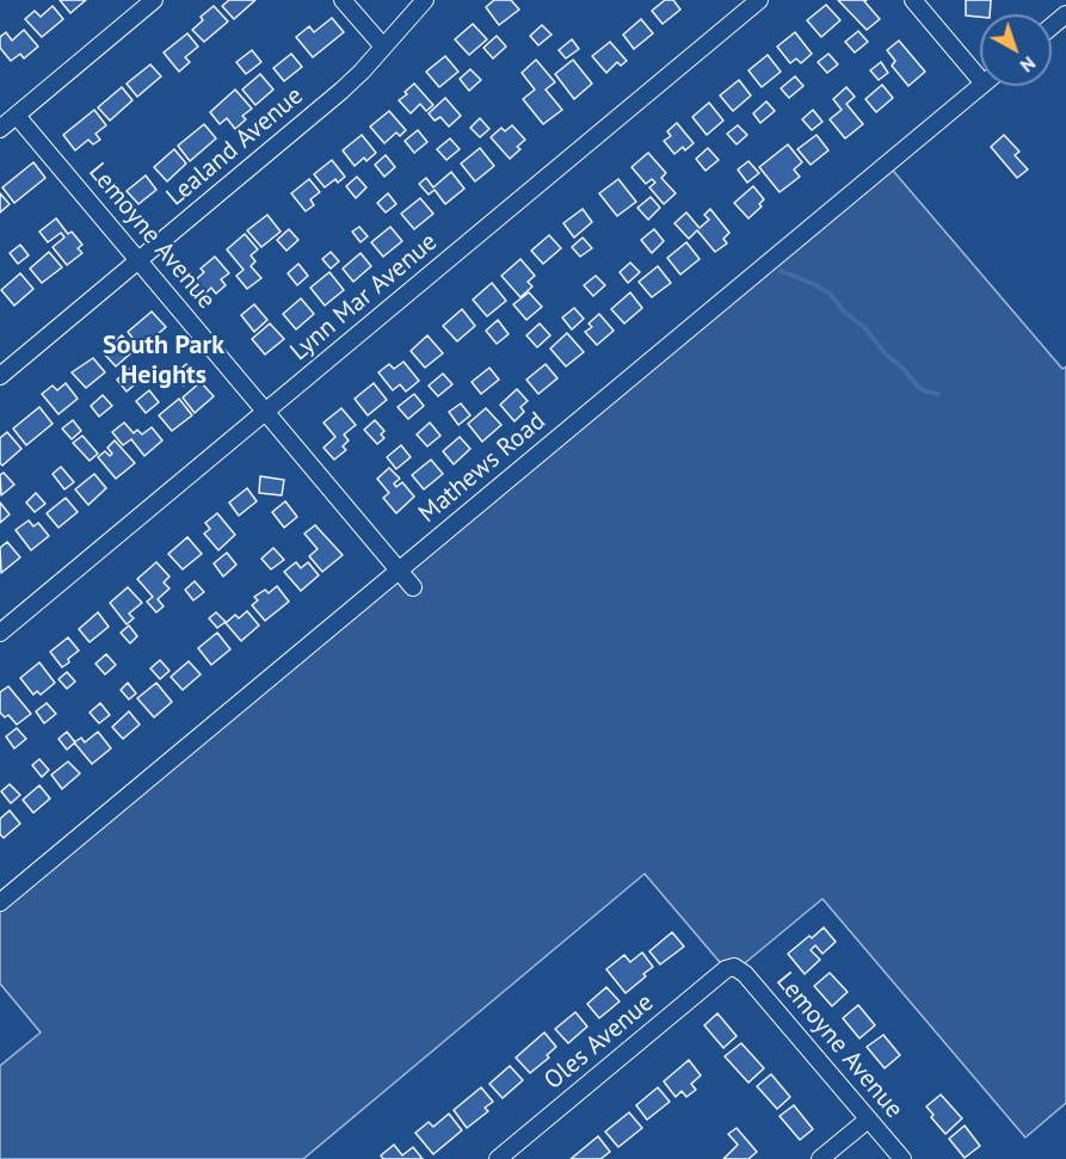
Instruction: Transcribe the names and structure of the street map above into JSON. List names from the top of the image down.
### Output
{
  "streets": {
    "street": [
      "Lealand Avenue",
      "Lemoyne Avenue",
      "Lynn Mar Avenue",
      "Mathews Road",
      "Oles Avenue"
    ]
  },
  "crossings": [
    ["Lealand Avenue", "Lemoyne Avenue"],
    ["Lemoyne Avenue", "Lynn Mar Avenue"],
    ["Lemoyne Avenue", "Mathews Road"],
    ["Lemoyne Avenue", "Oles Avenue"]
  ],
  "districts": ["South Park Heights"],
  "north": "bottom right"
}
